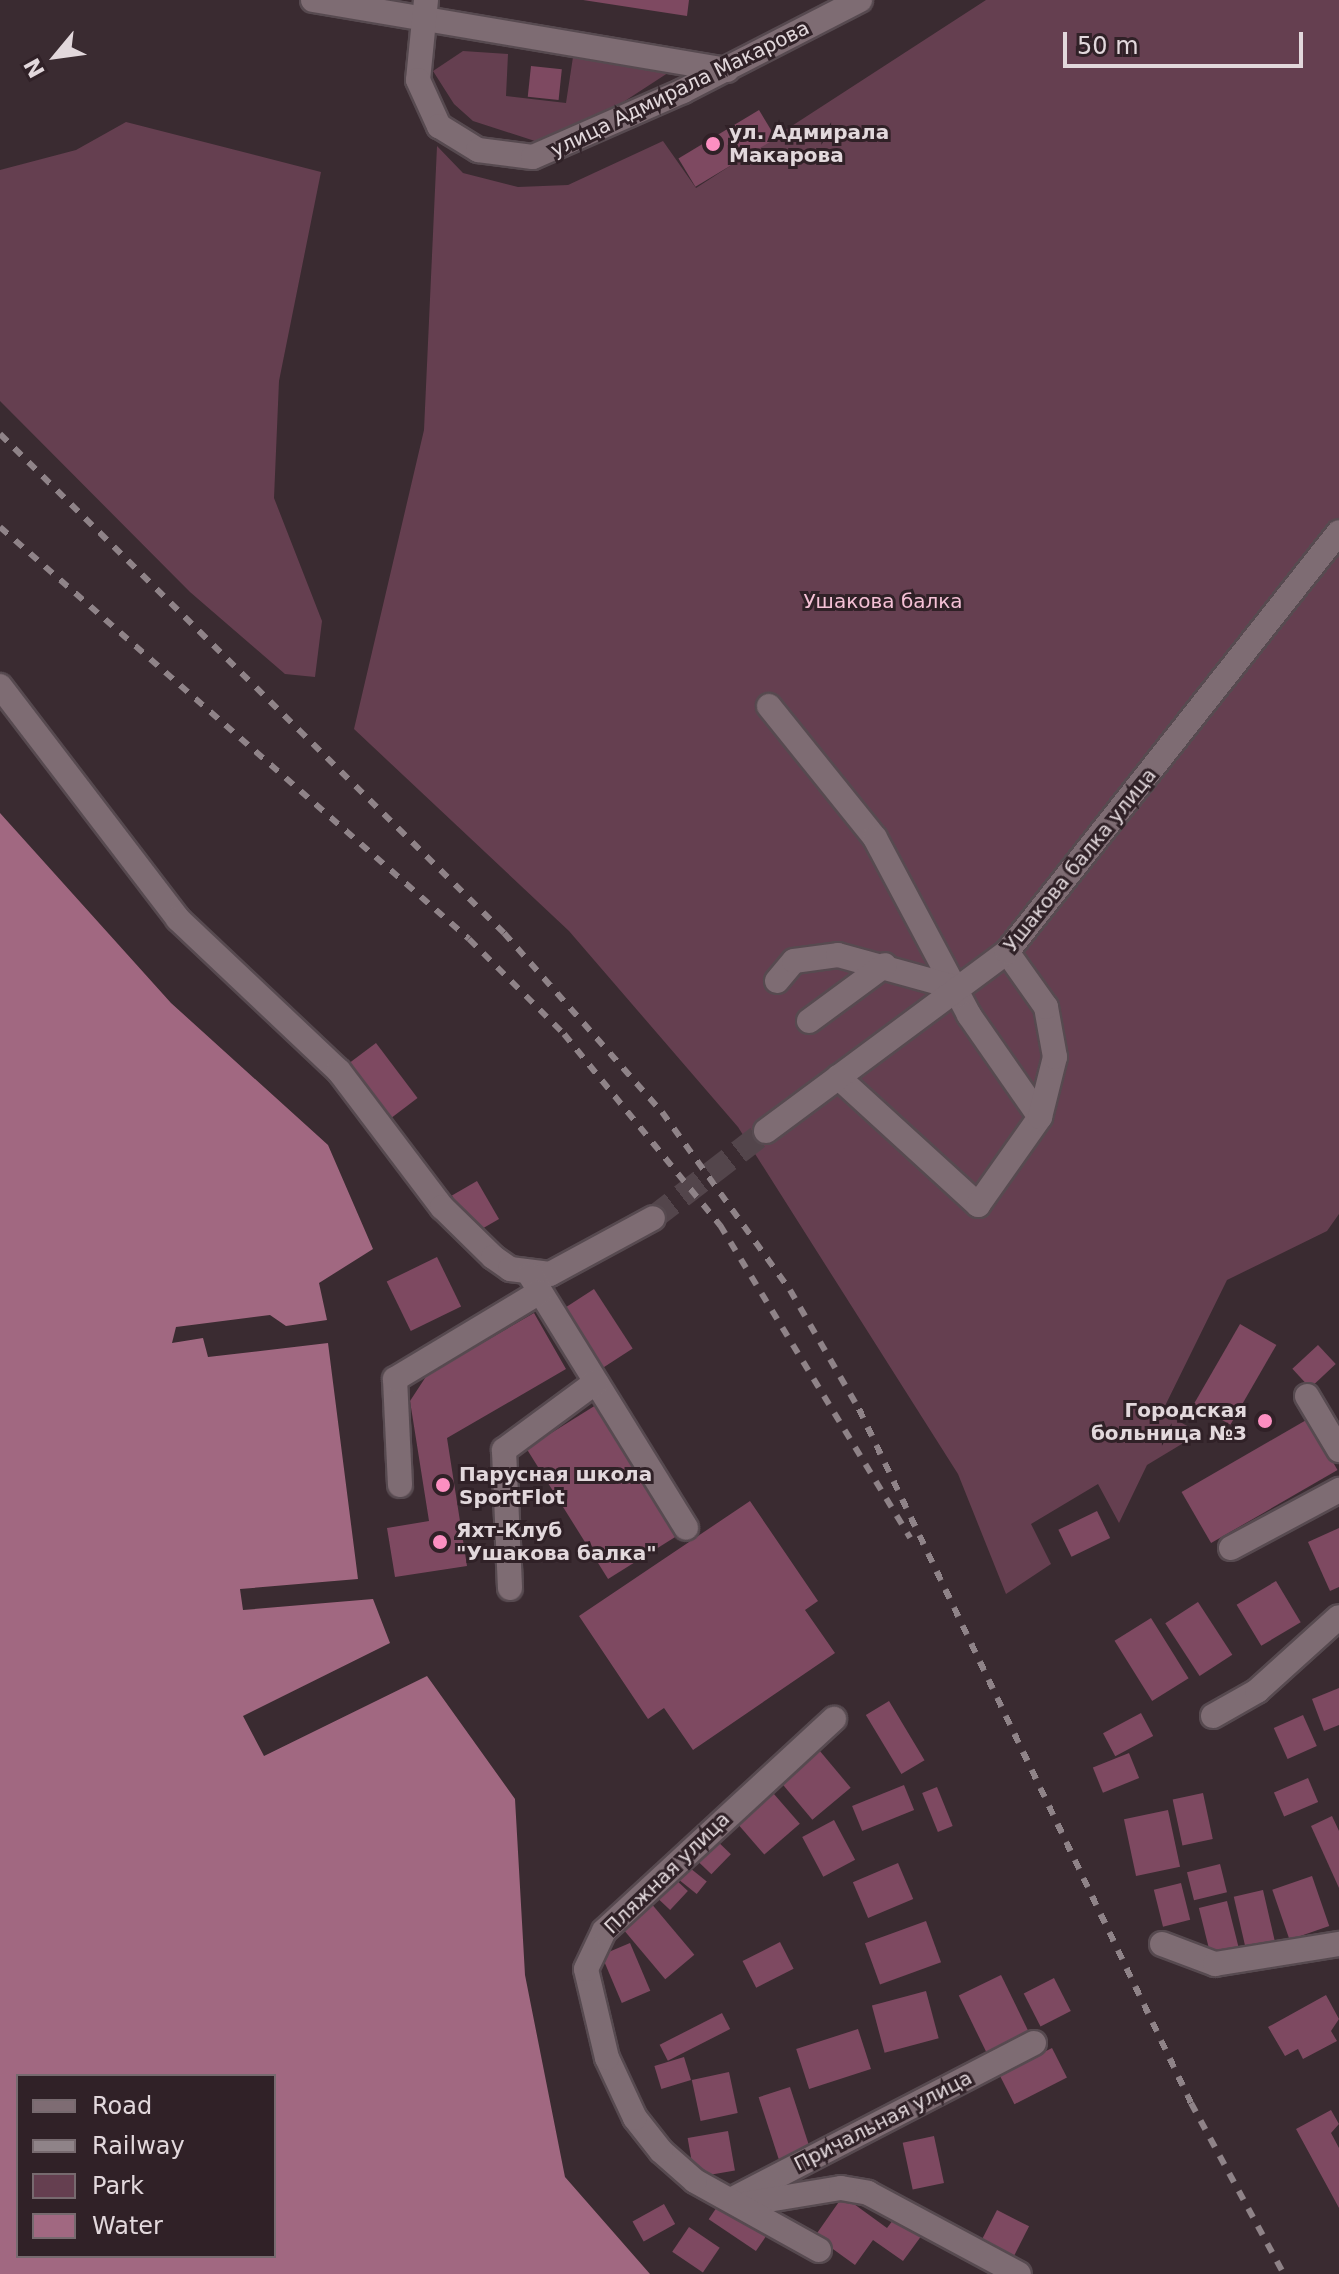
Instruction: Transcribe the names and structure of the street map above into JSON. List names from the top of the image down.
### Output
{
  "streets": {
    "street": [
      "улица Адмирала Макарова",
      "Ушакова балка улица",
      "Пляжная улица",
      "Причальная улица"
    ]
  },
  "crossings": [
    ["Пляжная улица", "Причальная улица"]
  ],
  "parks": ["Ушакова балка"],
  "places": [
    "ул. Адмирала Макарова",
    "Городская больница №3",
    "Парусная школа SportFlot",
    "Яхт-Клуб \"Ушакова балка\""
  ],
  "legend": [
    "Road",
    "Railway",
    "Park",
    "Water"
  ],
  "scale_bar": "50 m",
  "north": "bottom left"
}
